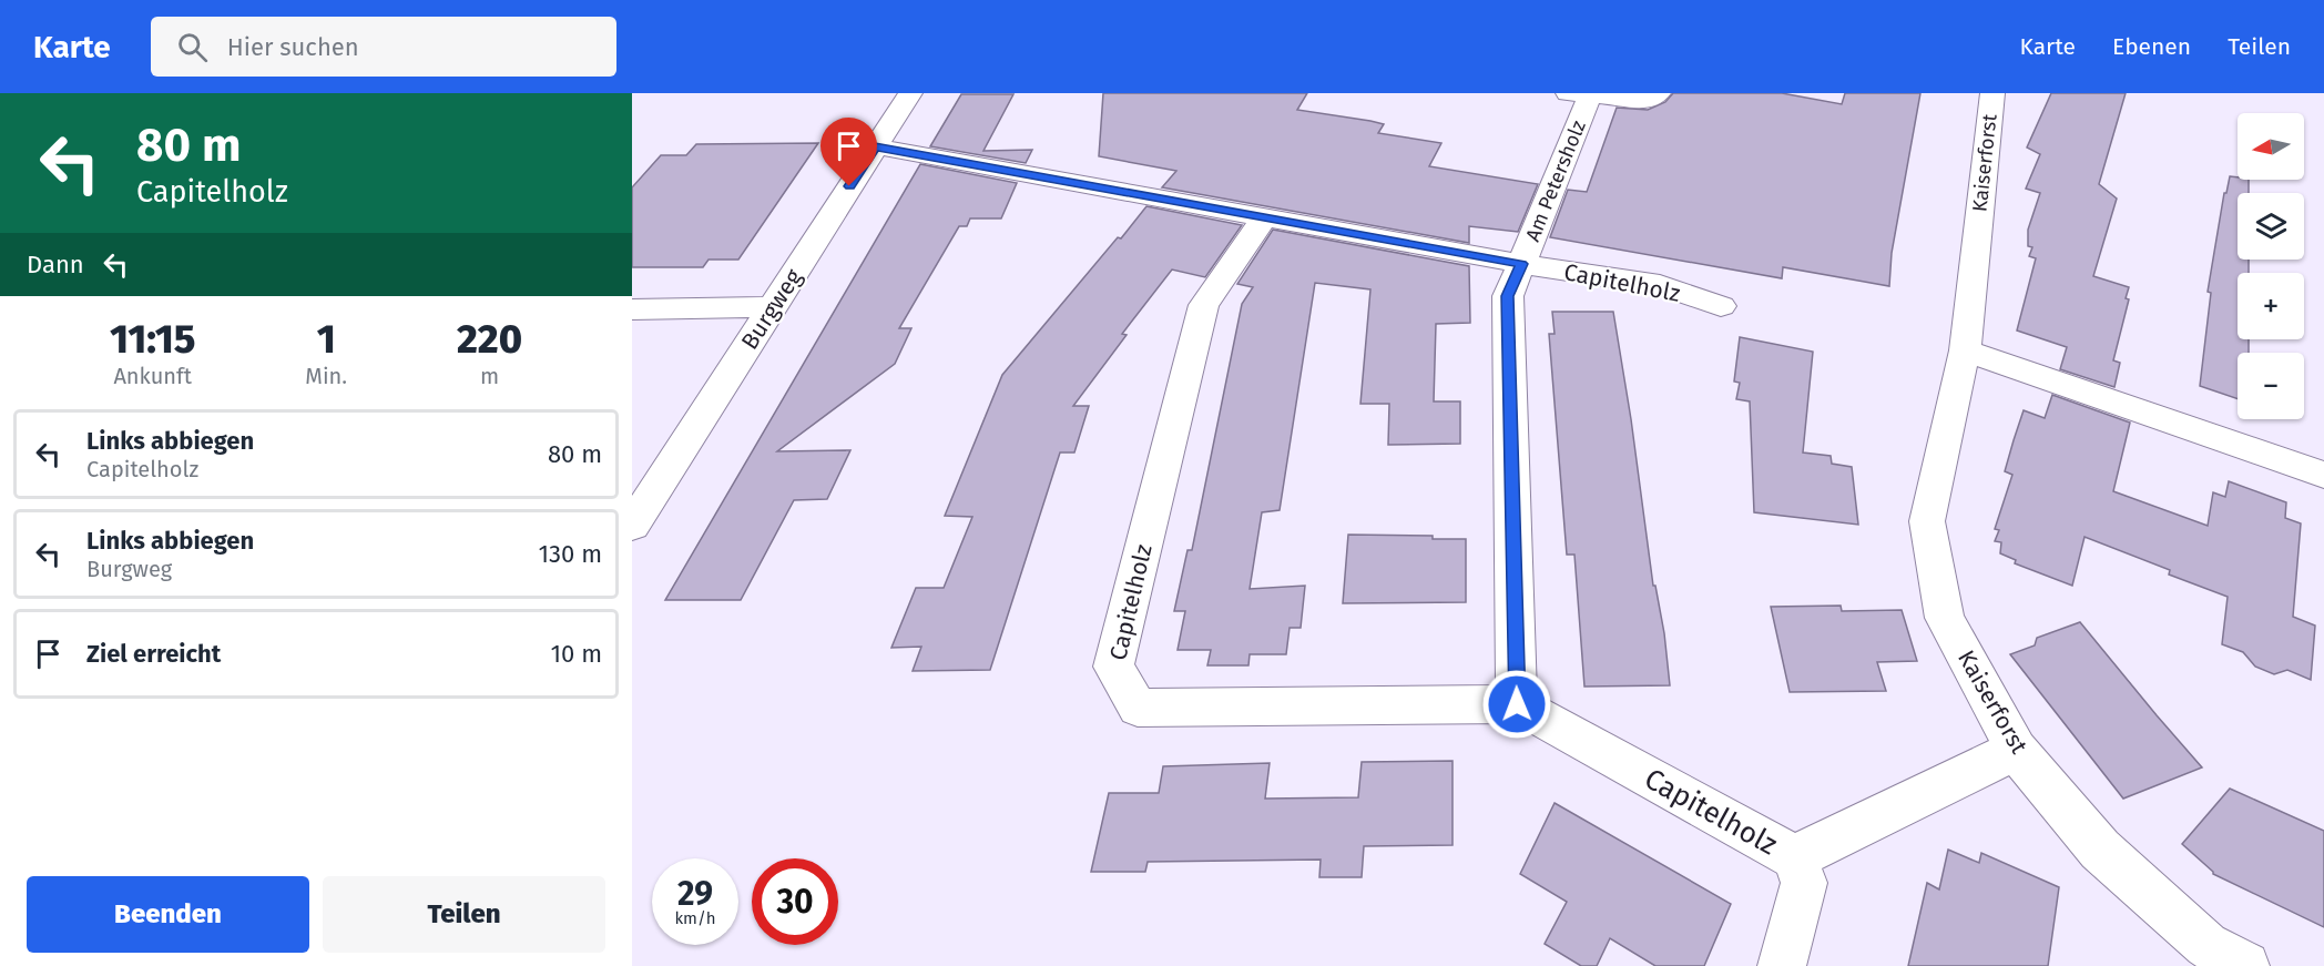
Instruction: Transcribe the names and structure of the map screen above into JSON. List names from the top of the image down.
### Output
{
  "streets": {
    "street": [
      "Kaiserforst",
      "Am Petersholz",
      "Capitelholz",
      "Burgweg"
    ]
  },
  "crossings": [
    ["Kaiserforst", "Capitelholz"],
    ["Am Petersholz", "Capitelholz"],
    ["Capitelholz", "Burgweg"]
  ],
  "north": "left",
  "page": {
    "header": "Karte",
    "search": "Hier suchen",
    "nav": ["Karte", "Ebenen", "Teilen"],
    "turn": ["80 m", "Capitelholz"],
    "map_buttons": ["+", "−"],
    "then": "Dann",
    "eta": [
      "11:15",
      "Ankunft",
      "1",
      "Min.",
      "220",
      "m"
    ],
    "list": [
      {
        "name": "Links abbiegen",
        "note": "Capitelholz",
        "value": "80 m"
      },
      {
        "name": "Links abbiegen",
        "note": "Burgweg",
        "value": "130 m"
      },
      {
        "name": "Ziel erreicht",
        "value": "10 m"
      }
    ],
    "speed": "29 km/h",
    "limit": "30",
    "buttons": ["Beenden", "Teilen"]
  }
}
